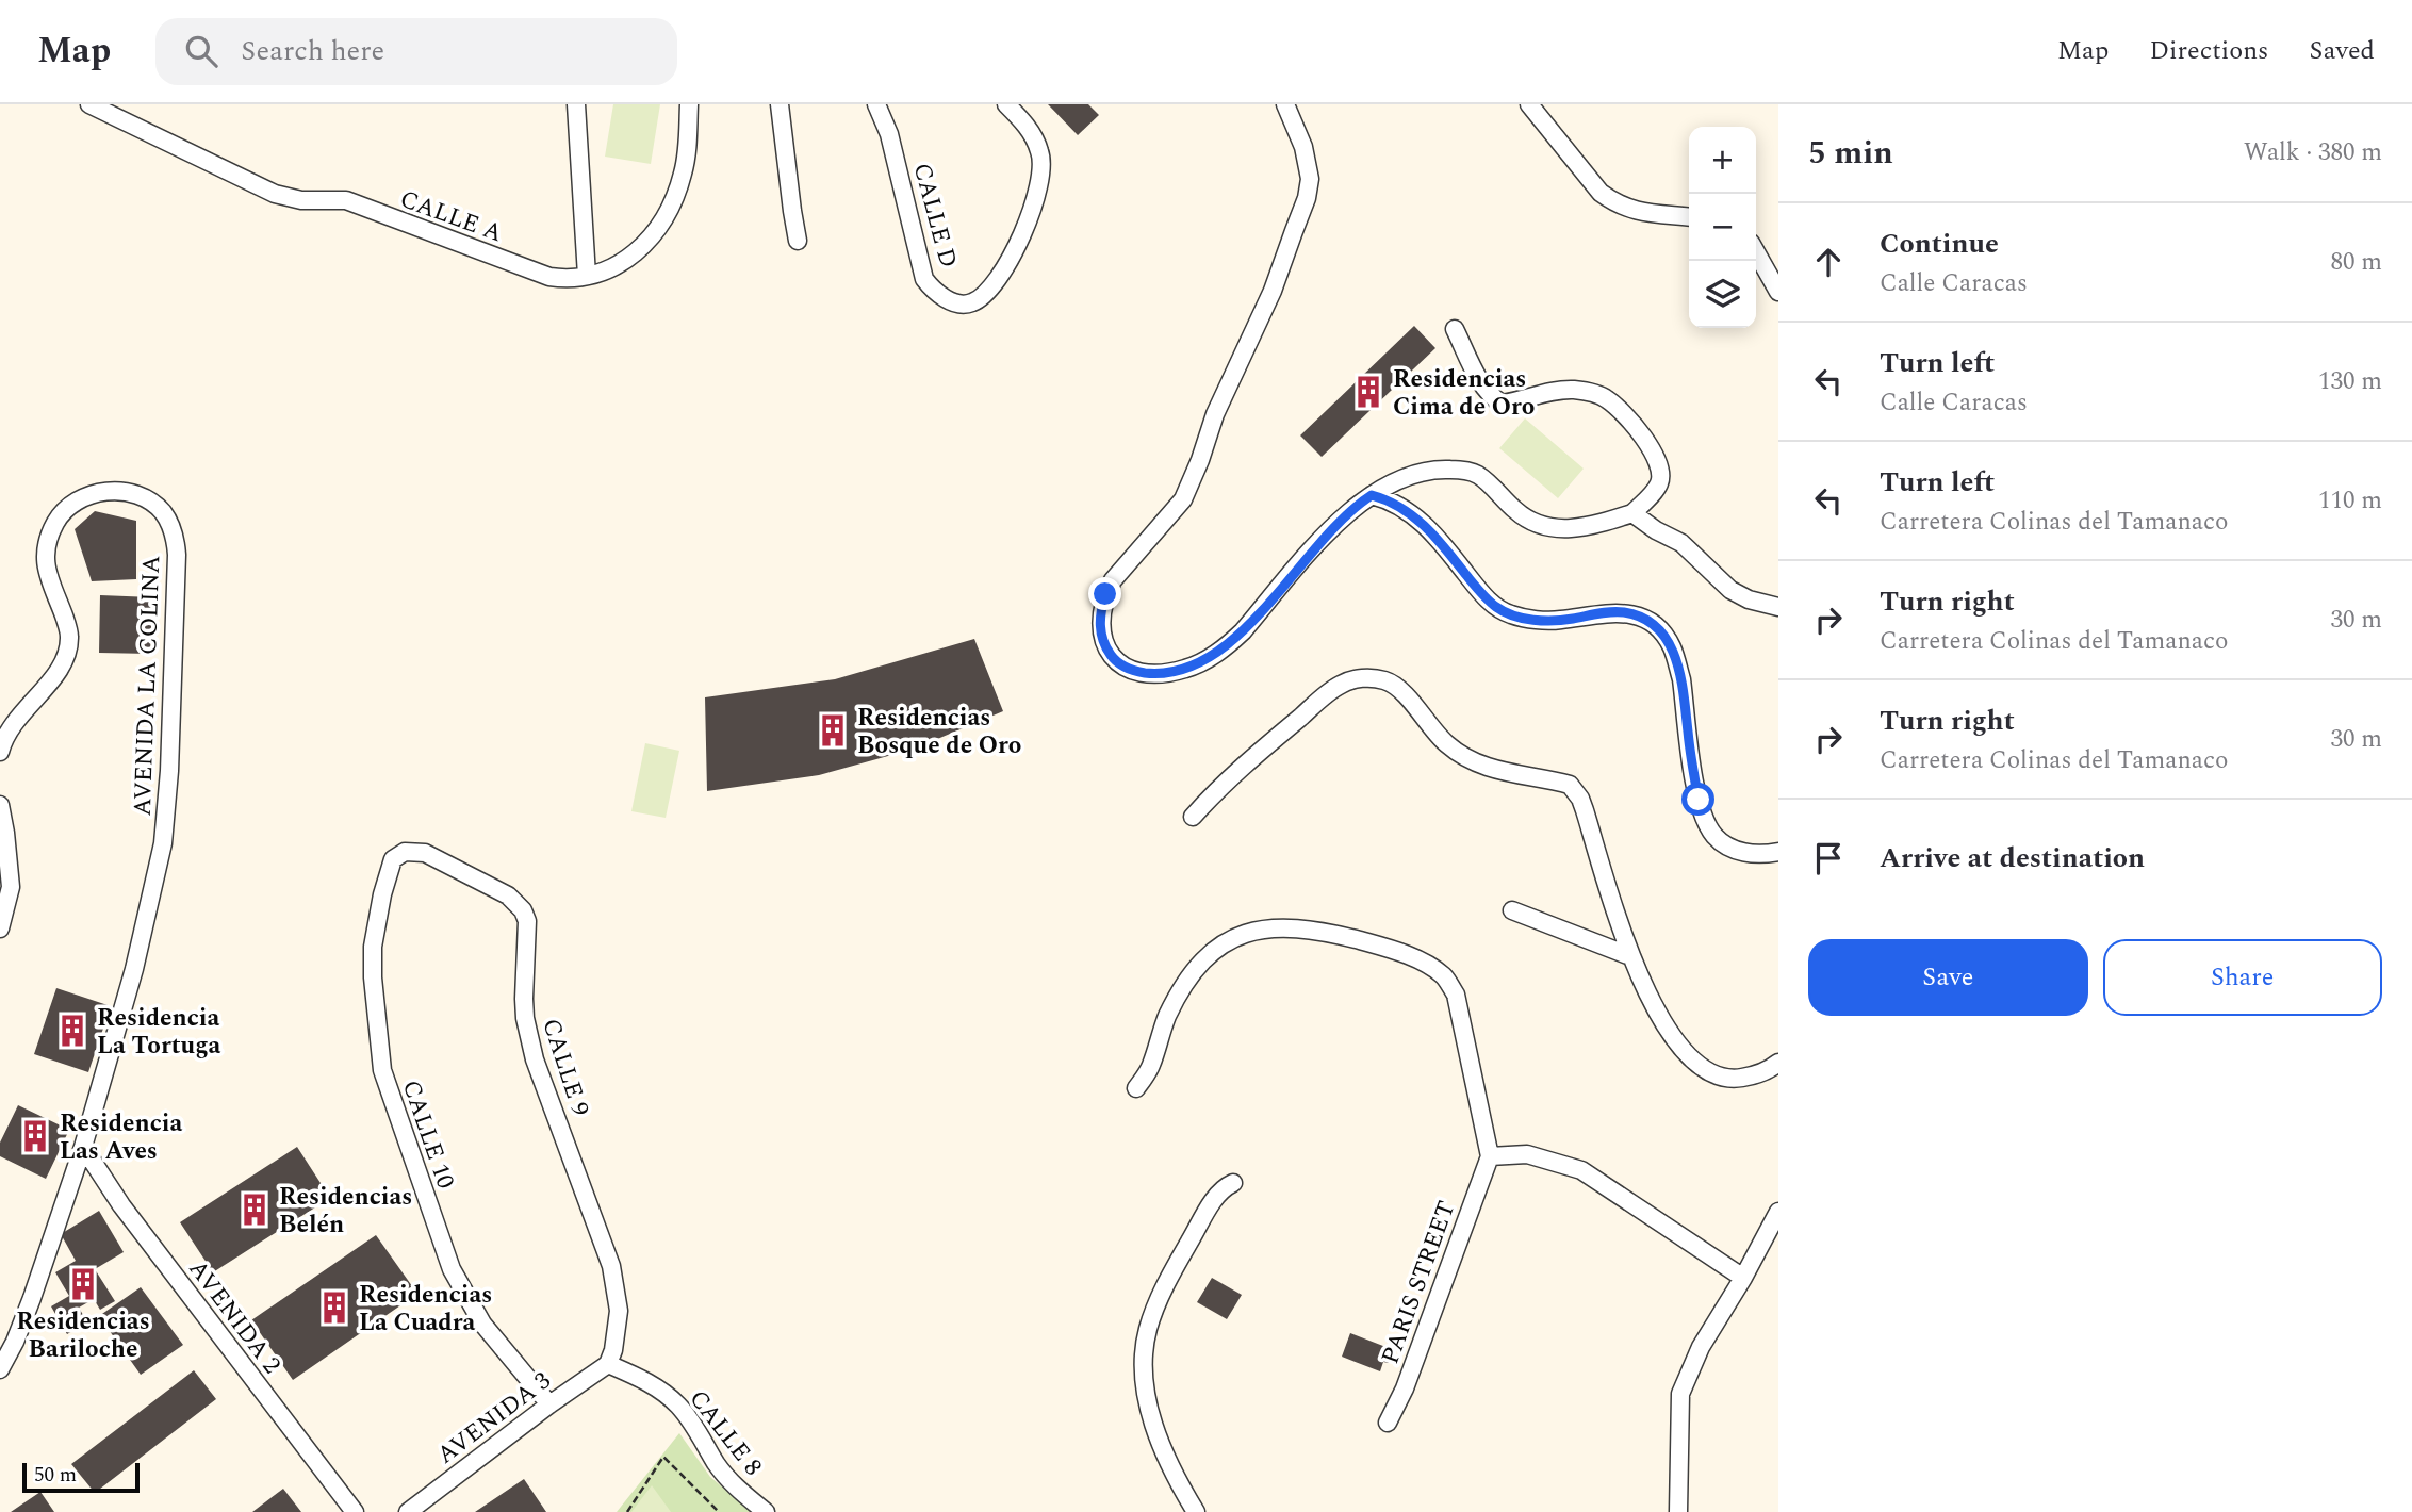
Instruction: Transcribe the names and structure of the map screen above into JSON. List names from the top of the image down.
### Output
{
  "streets": {
    "street": [
      "CALLE A",
      "CALLE D",
      "AVENIDA LA COLINA",
      "CALLE 9",
      "CALLE 10",
      "PARIS STREET",
      "AVENIDA 2",
      "AVENIDA 3",
      "CALLE 8"
    ]
  },
  "crossings": [
    ["AVENIDA LA COLINA", "AVENIDA 2"],
    ["CALLE 9", "CALLE 10"],
    ["CALLE 9", "AVENIDA 3"],
    ["CALLE 9", "CALLE 8"],
    ["CALLE 10", "AVENIDA 3"],
    ["AVENIDA 3", "CALLE 8"]
  ],
  "places": {
    "building": [
      "Residencias Cima de Oro",
      "Residencias Bosque de Oro",
      "Residencia La Tortuga",
      "Residencia Las Aves",
      "Residencias Belén",
      "Residencias Bariloche",
      "Residencias La Cuadra"
    ]
  },
  "scale_bar": "50 m",
  "page": {
    "header": "Map",
    "search": "Search here",
    "nav": ["Map", "Directions", "Saved"],
    "heading": ["5 min", "Walk · 380 m"],
    "map_buttons": ["+", "−"],
    "list": [
      ["Continue", "Calle Caracas", "80 m"],
      ["Turn left", "Calle Caracas", "130 m"],
      ["Turn left", "Carretera Colinas del Tamanaco", "110 m"],
      ["Turn right", "Carretera Colinas del Tamanaco", "30 m"],
      ["Turn right", "Carretera Colinas del Tamanaco", "30 m"],
      "Arrive at destination"
    ],
    "buttons": ["Save", "Share"],
    "scale": "50 m"
  }
}
